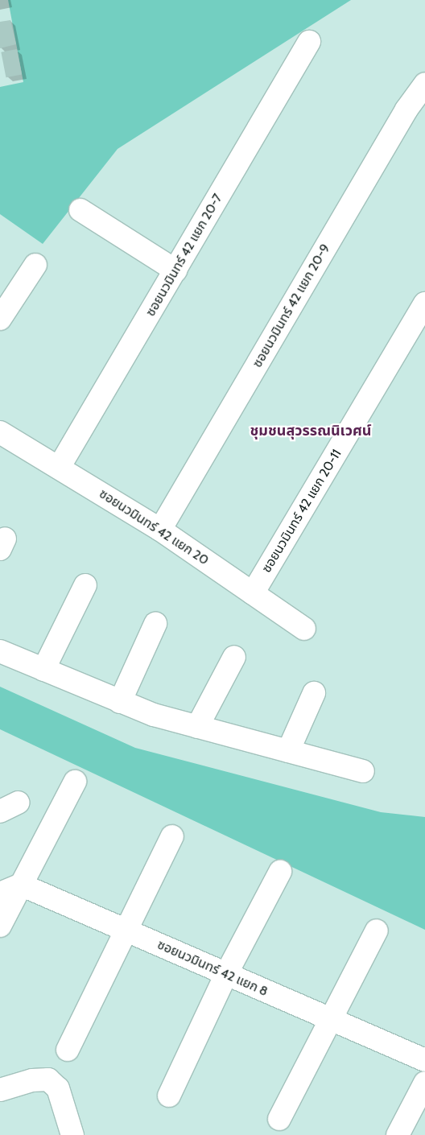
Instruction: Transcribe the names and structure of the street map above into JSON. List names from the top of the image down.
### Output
{
  "streets": {
    "street": [
      "ซอยนวมินทร์ 42 แยก 20-7",
      "ซอยนวมินทร์ 42 แยก 20-9",
      "ซอยนวมินทร์ 42 แยก 20-11",
      "ซอยนวมินทร์ 42 แยก 20",
      "ซอยนวมินทร์ 42 แยก 8"
    ]
  },
  "crossings": [
    ["ซอยนวมินทร์ 42 แยก 20-7", "ซอยนวมินทร์ 42 แยก 20"],
    ["ซอยนวมินทร์ 42 แยก 20-9", "ซอยนวมินทร์ 42 แยก 20"],
    ["ซอยนวมินทร์ 42 แยก 20-11", "ซอยนวมินทร์ 42 แยก 20"]
  ],
  "districts": ["ชุมชนสุวรรณนิเวศน์"]
}
